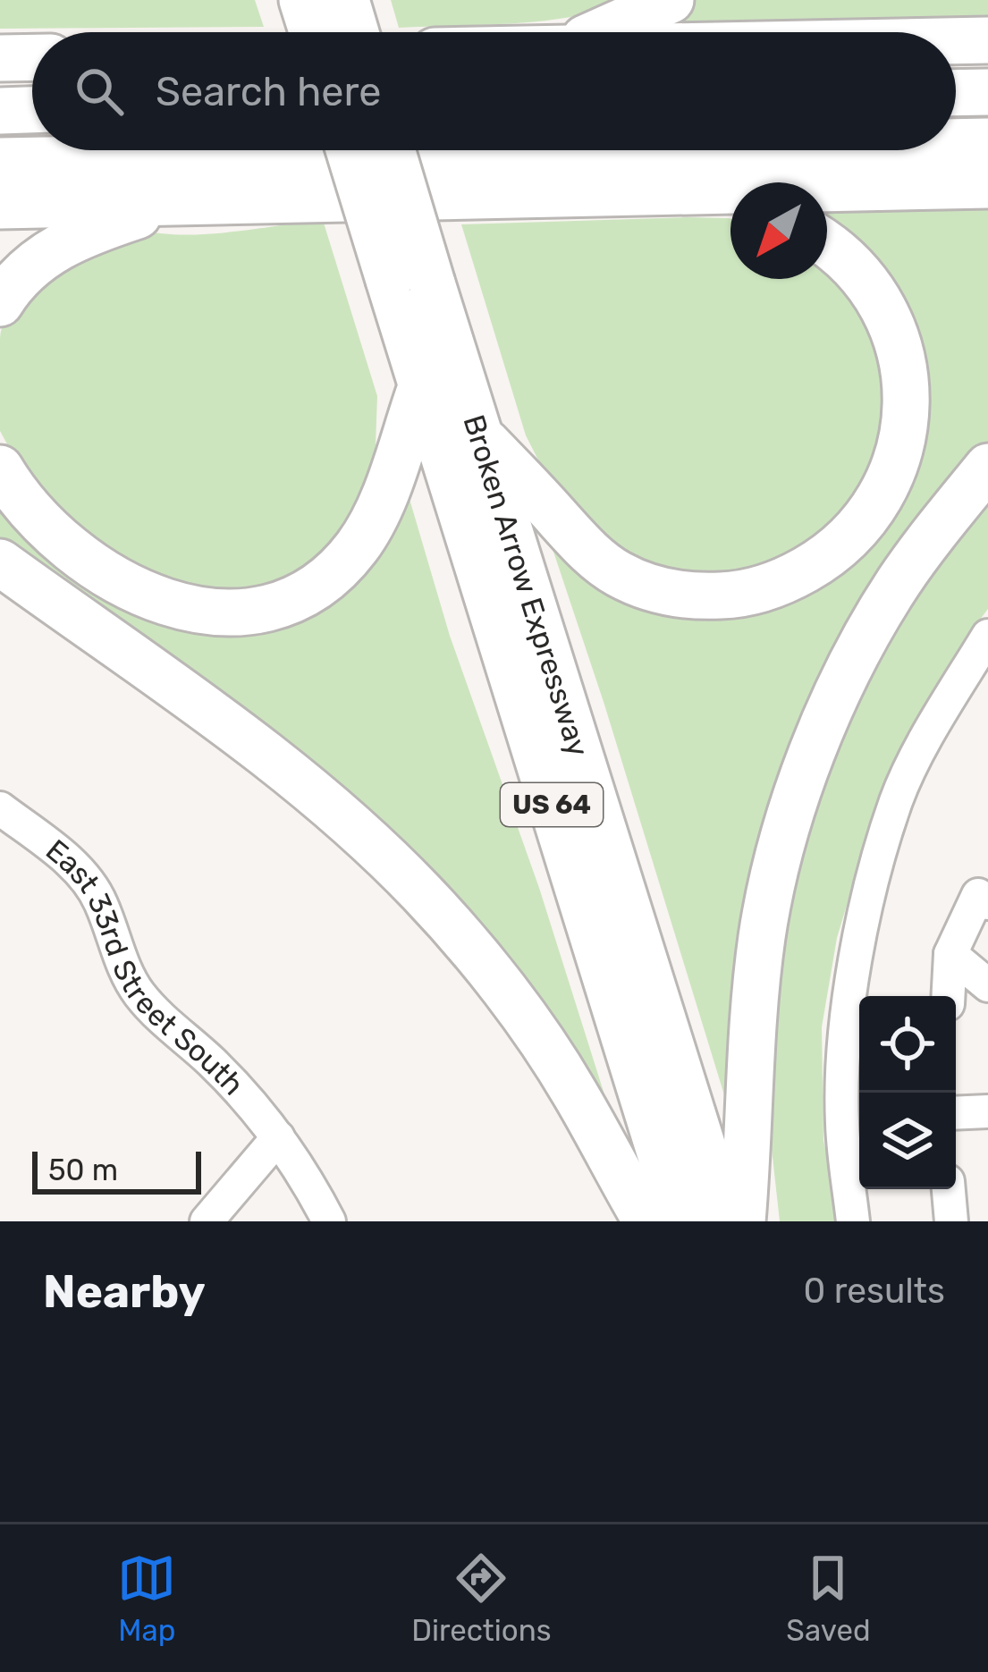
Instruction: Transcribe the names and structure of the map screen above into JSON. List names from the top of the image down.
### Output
{
  "streets": {
    "highway": ["Broken Arrow Expressway", "US 64"],
    "street": ["East 33rd Street South"]
  },
  "scale_bar": "50 m",
  "north": "bottom left",
  "page": {
    "search": "Search here",
    "scale": "50 m",
    "heading": ["Nearby", "0 results"],
    "nav": ["Map", "Directions", "Saved"]
  }
}
